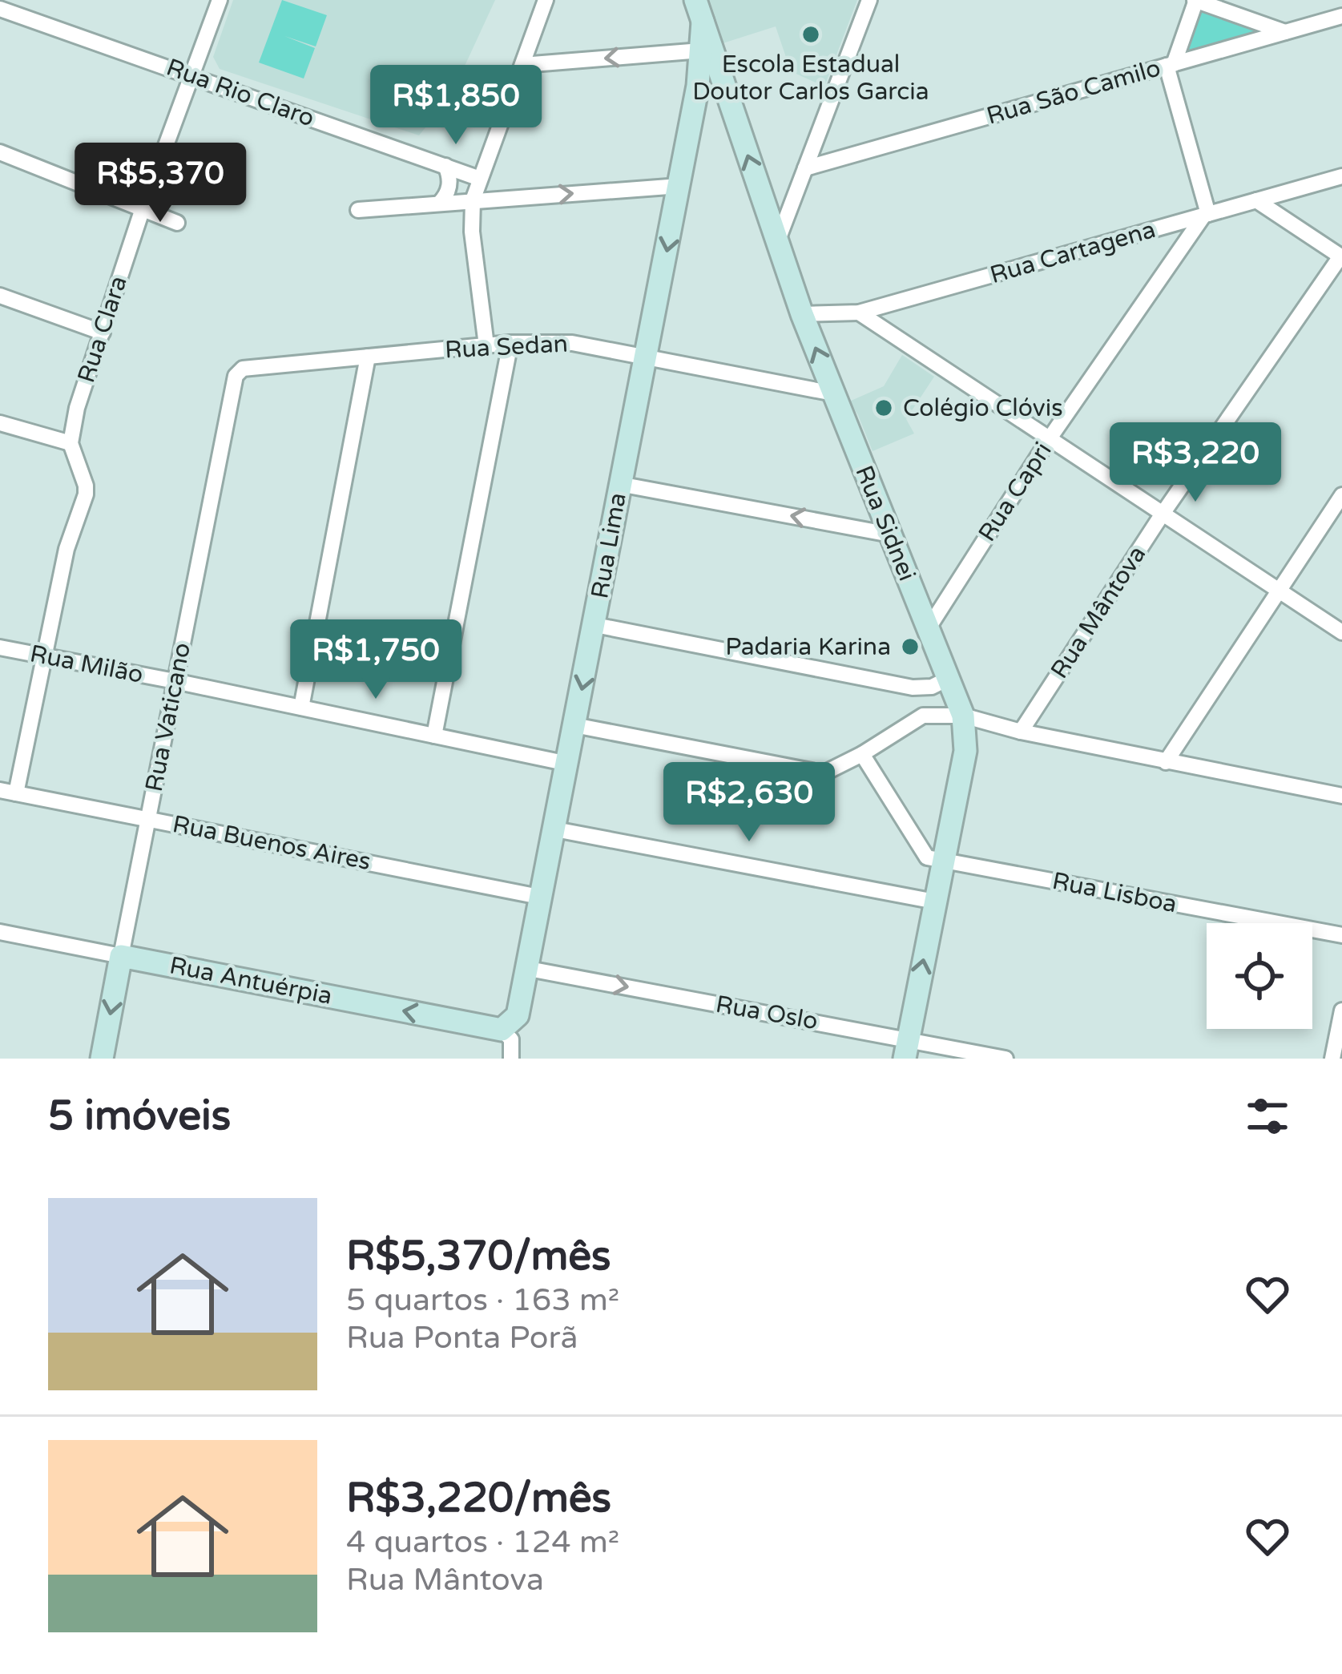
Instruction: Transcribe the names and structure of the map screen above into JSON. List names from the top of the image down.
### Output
{
  "streets": {
    "main road": [
      "Rua Sidnei",
      "Rua Lima",
      "Rua Vaticano",
      "Rua Antuérpia"
    ],
    "street": [
      "Rua São Camilo",
      "Rua Rio Claro",
      "Rua Cartagena",
      "Rua Clara",
      "Rua Sedan",
      "Rua Capri",
      "Rua Mântova",
      "Rua Milão",
      "Rua Buenos Aires",
      "Rua Lisboa",
      "Rua Oslo"
    ]
  },
  "crossings": [
    ["Rua Rio Claro", "Rua Clara"],
    ["Rua Cartagena", "Rua Capri"],
    ["Rua Cartagena", "Rua Sidnei"],
    ["Rua Sedan", "Rua Sidnei"],
    ["Rua Sedan", "Rua Lima"],
    ["Rua Sedan", "Rua Vaticano"],
    ["Rua Capri", "Rua Sidnei"],
    ["Rua Sidnei", "Rua Lima"],
    ["Rua Sidnei", "Rua Lisboa"],
    ["Rua Sidnei", "Rua Oslo"],
    ["Rua Lima", "Rua Milão"],
    ["Rua Lima", "Rua Buenos Aires"],
    ["Rua Lima", "Rua Antuérpia"],
    ["Rua Lima", "Rua Oslo"],
    ["Rua Milão", "Rua Vaticano"],
    ["Rua Vaticano", "Rua Buenos Aires"],
    ["Rua Vaticano", "Rua Antuérpia"]
  ],
  "one_way": ["Rua Antuérpia", "Rua Oslo"],
  "places": ["Escola Estadual Doutor Carlos Garcia", "Colégio Clóvis", "Padaria Karina"],
  "page": {
    "price": [
      "R$1,850",
      "R$5,370",
      "R$3,220",
      "R$1,750",
      "R$2,630"
    ],
    "heading": "5 imóveis",
    "list": [
      {
        "name": "R$5,370/mês",
        "note": "5 quartos · 163 m² · Rua Ponta Porã"
      },
      {
        "name": "R$3,220/mês",
        "note": "4 quartos · 124 m² · Rua Mântova"
      }
    ]
  }
}
